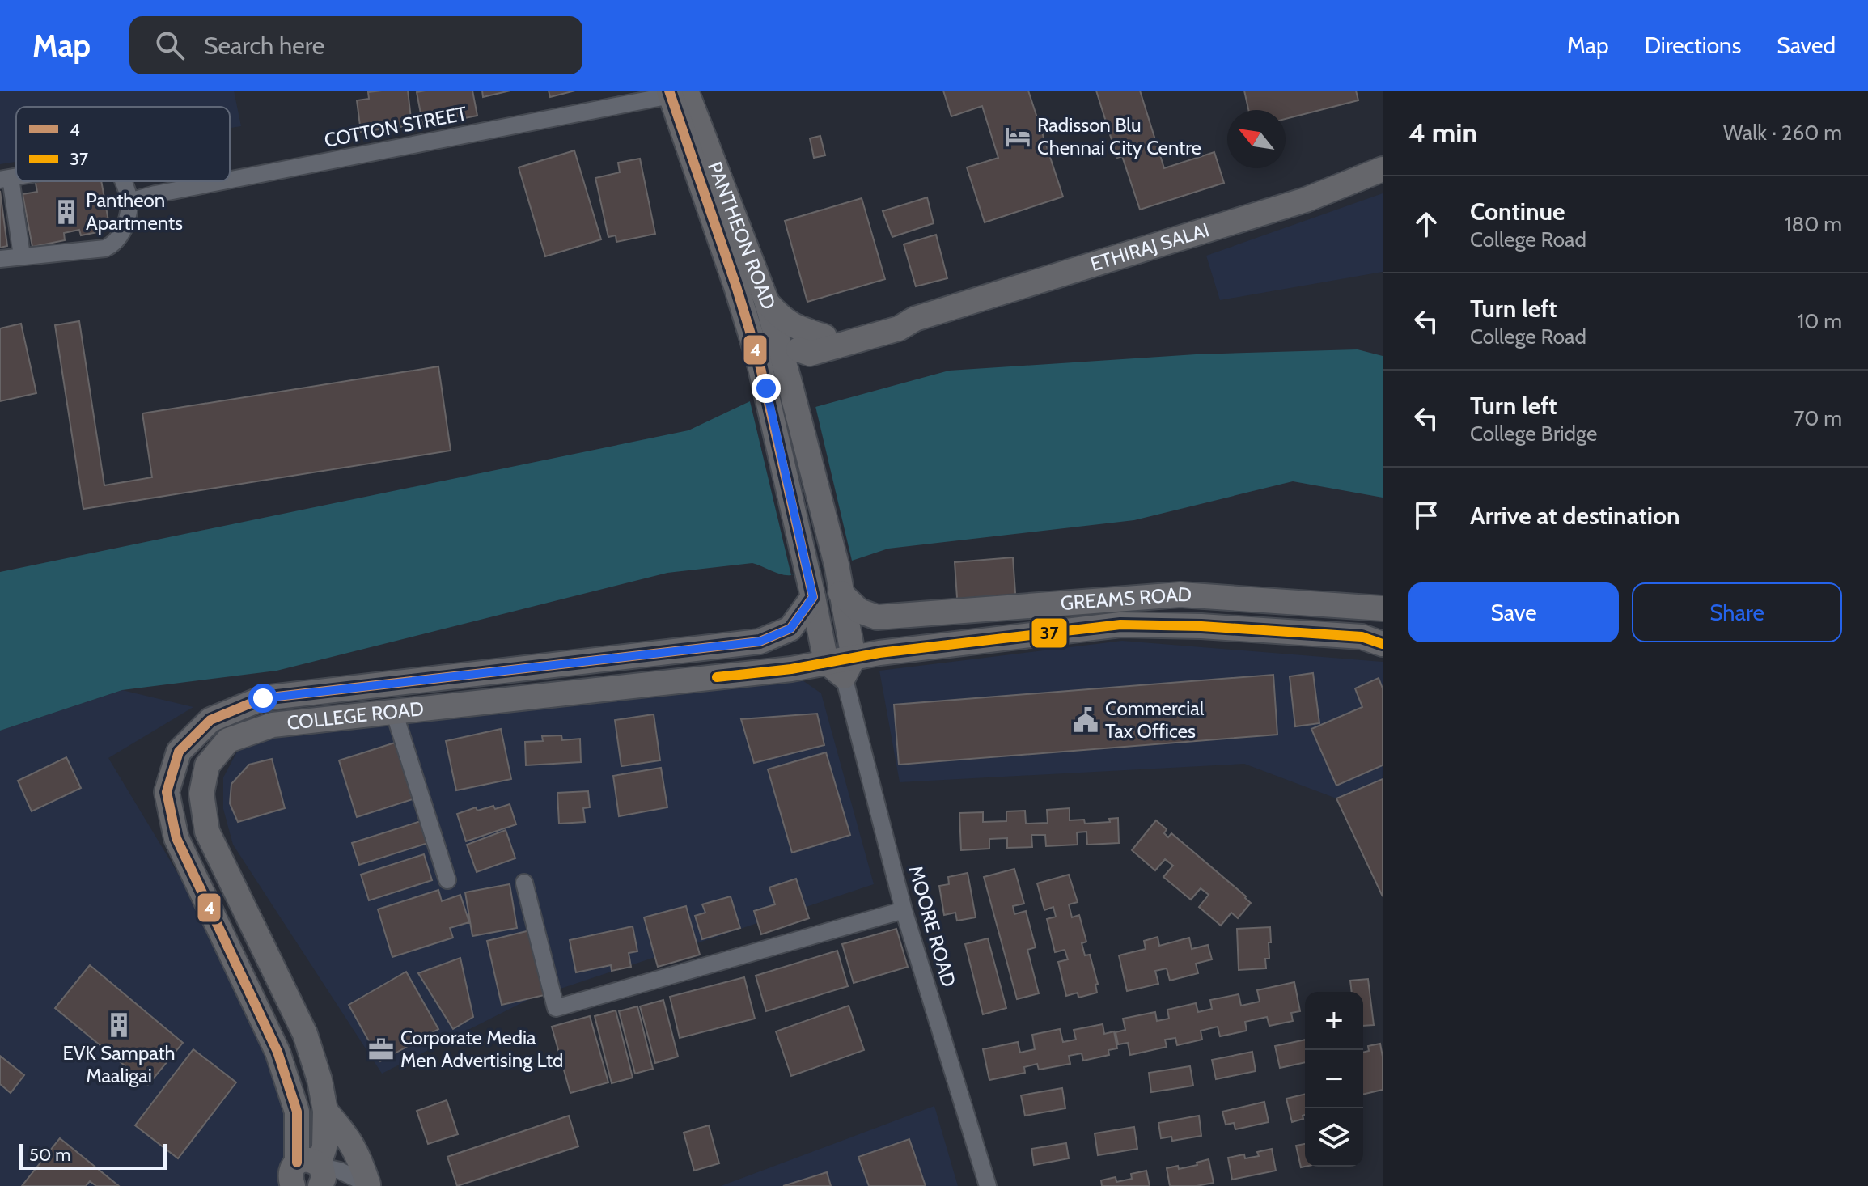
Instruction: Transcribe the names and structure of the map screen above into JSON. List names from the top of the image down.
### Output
{
  "streets": {
    "main road": [
      "PANTHEON ROAD",
      "ETHIRAJ SALAI",
      "GREAMS ROAD",
      "COLLEGE ROAD"
    ],
    "street": ["COTTON STREET", "MOORE ROAD"]
  },
  "crossings": [
    ["COTTON STREET", "PANTHEON ROAD"],
    ["PANTHEON ROAD", "ETHIRAJ SALAI"],
    ["PANTHEON ROAD", "GREAMS ROAD"],
    ["PANTHEON ROAD", "COLLEGE ROAD"],
    ["PANTHEON ROAD", "MOORE ROAD"],
    ["GREAMS ROAD", "COLLEGE ROAD"],
    ["GREAMS ROAD", "MOORE ROAD"],
    ["COLLEGE ROAD", "MOORE ROAD"]
  ],
  "places": {
    "hotel": ["Radisson Blu Chennai City Centre"],
    "building": ["Pantheon Apartments", "EVK Sampath Maaligai"],
    "public building": ["Commercial Tax Offices"],
    "office": ["Corporate Media Men Advertising Ltd"]
  },
  "lines": ["transit line 4", "transit line 37"],
  "legend": ["4", "37"],
  "scale_bar": "50 m",
  "north": "top left",
  "page": {
    "header": "Map",
    "search": "Search here",
    "nav": ["Map", "Directions", "Saved"],
    "heading": ["4 min", "Walk · 260 m"],
    "list": [
      ["Continue", "College Road", "180 m"],
      ["Turn left", "College Road", "10 m"],
      ["Turn left", "College Bridge", "70 m"],
      "Arrive at destination"
    ],
    "buttons": ["Save", "Share"],
    "map_buttons": ["+", "−"],
    "scale": "50 m"
  }
}
